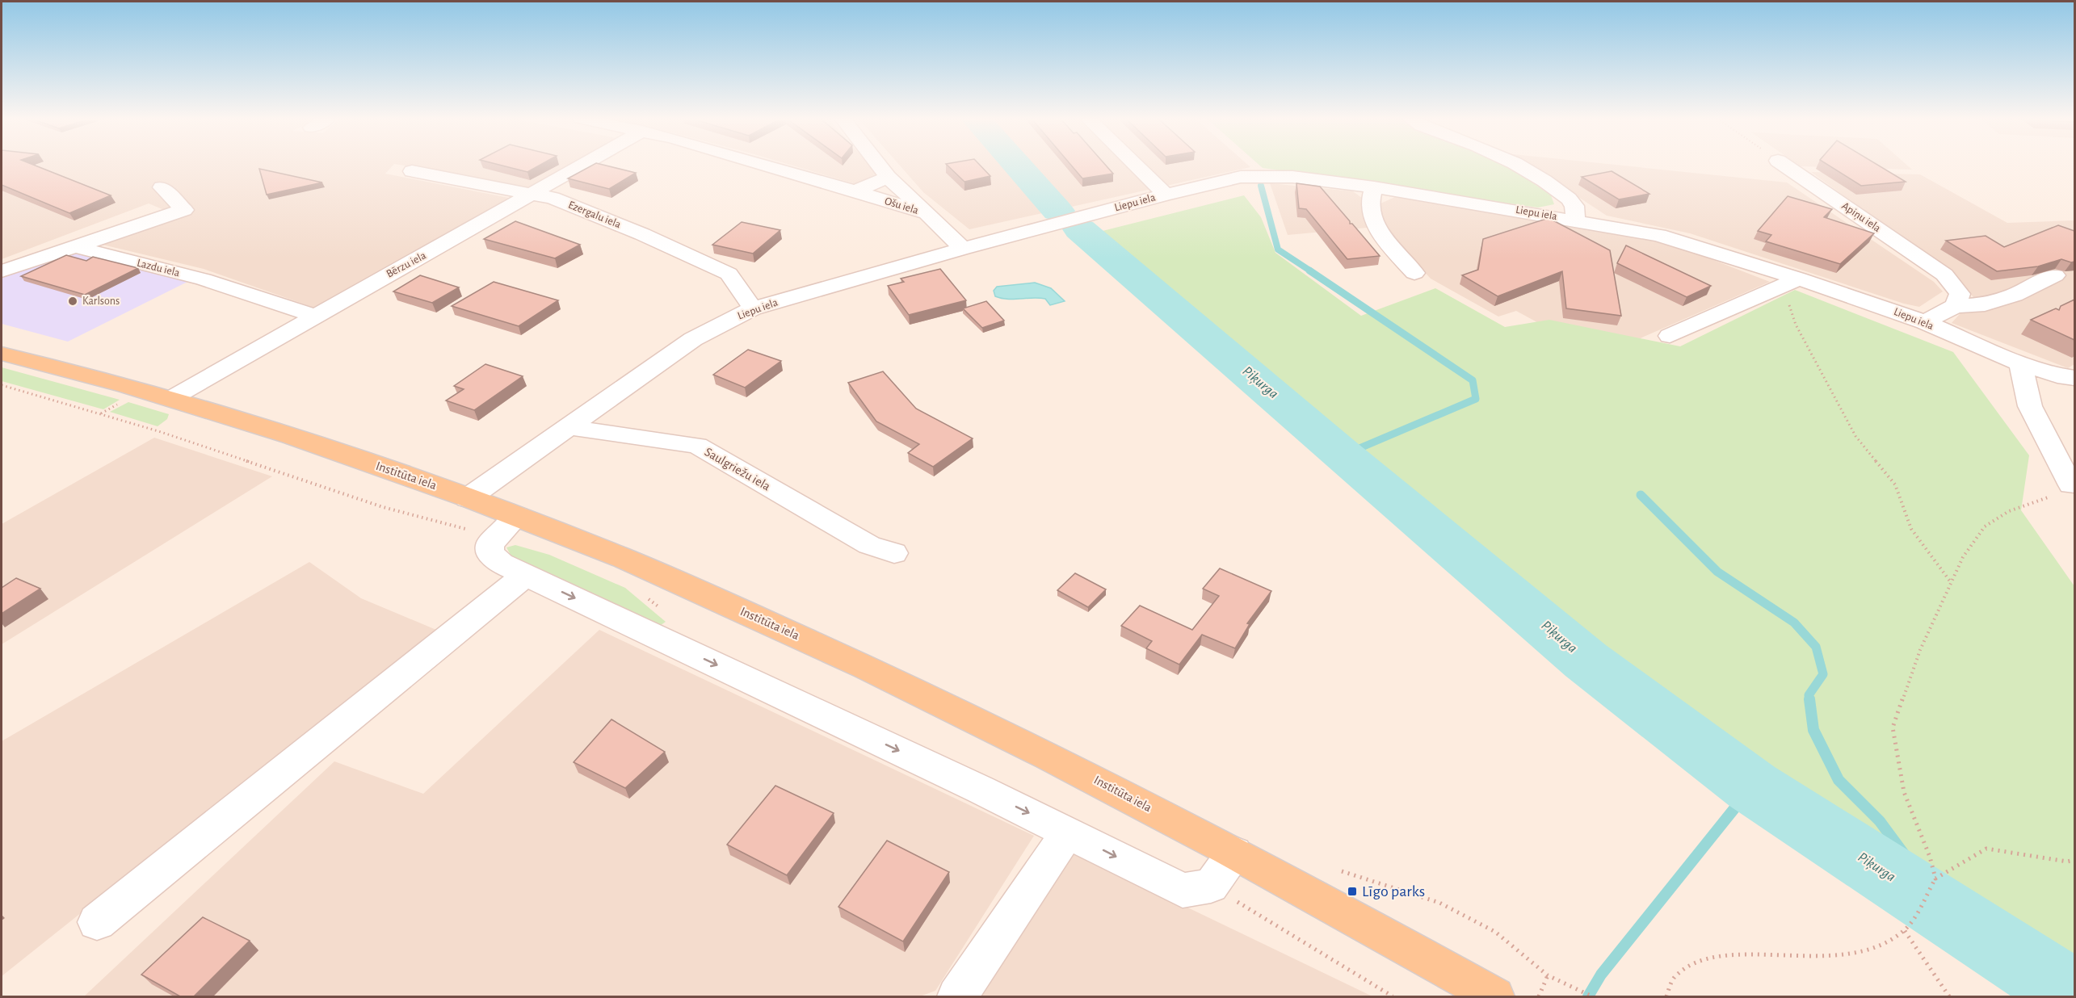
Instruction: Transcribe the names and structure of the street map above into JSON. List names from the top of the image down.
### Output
{
  "streets": {
    "main road": ["Institūta iela"],
    "street": [
      "Liepu iela",
      "Ošu iela",
      "Ezergalu iela",
      "Apiņu iela",
      "Bērzu iela",
      "Lazdu iela",
      "Saulgriežu iela"
    ]
  },
  "crossings": [
    ["Liepu iela", "Ošu iela"],
    ["Liepu iela", "Ezergalu iela"],
    ["Liepu iela", "Saulgriežu iela"],
    ["Liepu iela", "Institūta iela"],
    ["Ezergalu iela", "Bērzu iela"],
    ["Bērzu iela", "Lazdu iela"],
    ["Bērzu iela", "Institūta iela"]
  ],
  "water": ["Piķurga"],
  "places": {
    "other": ["Karlsons"],
    "transit": ["Līgo parks"]
  }
}
